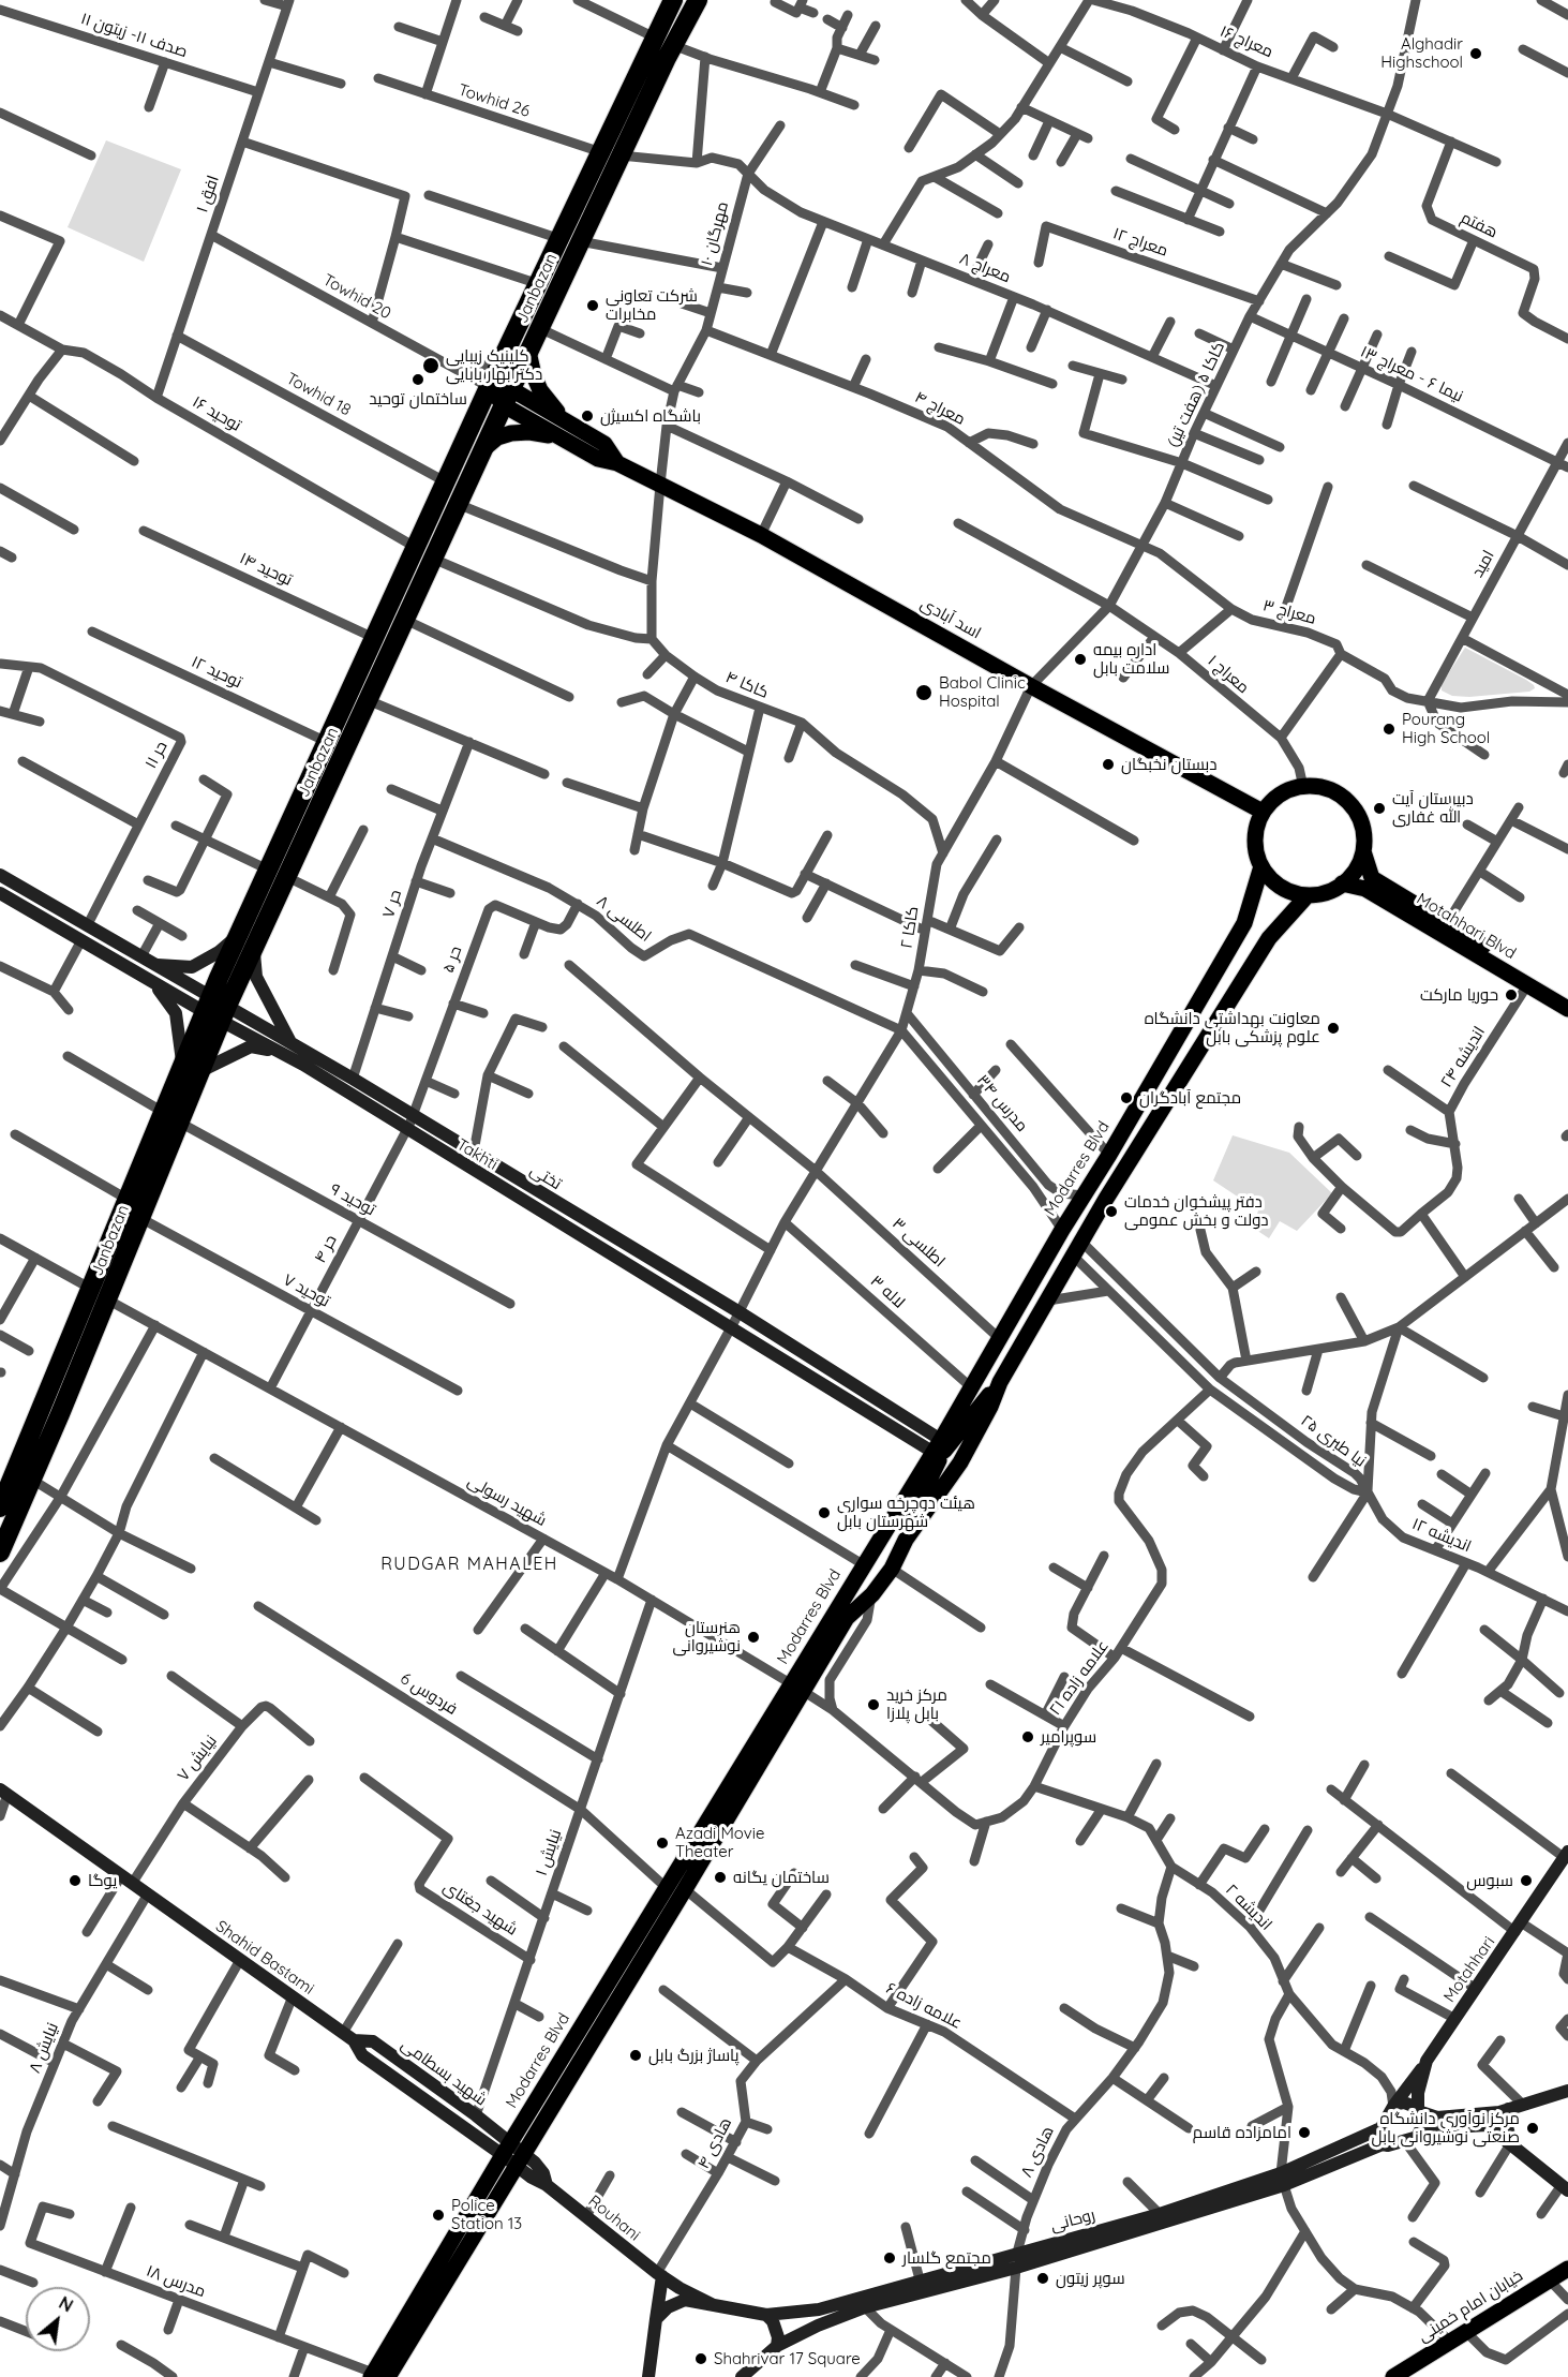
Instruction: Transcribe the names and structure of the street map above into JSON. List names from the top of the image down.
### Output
{
  "streets": {
    "highway": ["Janbazan"],
    "main road": [
      "اسد آبادی",
      "Motahhari Blvd",
      "Takhti",
      "Modarres Blvd",
      "تختی",
      "Shahid Bastami",
      "Motahhari",
      "شهید بسطامی",
      "Rouhani",
      "روحانی",
      "خیابان امام خمینی"
    ],
    "street": [
      "صدف ۱۱- زیتون ۱۱",
      "معراج ۱۶",
      "Towhid 26",
      "افق ۱",
      "هفتم",
      "مهرگان ۱۰",
      "معراج ۱۲",
      "معراج ۸",
      "Towhid 20",
      "نیما ۶ - معراج ۱۳",
      "Towhid 18",
      "کاکا ۵ (هفت تیر)",
      "معراج ۴",
      "توحید ۱۶",
      "امید",
      "توحید ۱۴",
      "معراج ۳",
      "توحید ۱۲",
      "معراج ۱",
      "کاکا ۴",
      "حر ۱۱",
      "حر ۷",
      "اطلسی ۸",
      "کاکا ۲",
      "حر ۵",
      "اندیشه ۲۴",
      "مدرس ۳۴",
      "توحید ۹",
      "اطلسی ۳",
      "حر ۴",
      "توحید ۷",
      "لاله ۳",
      "نیا طبری ۲۵",
      "شهید رسولی",
      "اندیشه ۱۲",
      "علامه زاده ۲۱",
      "فردوس 6",
      "نیایش ۷",
      "نیایش ۱",
      "اندیشه ۲",
      "شهید جغتای",
      "علامه زاده ۶",
      "نیایش ۸",
      "هادی ۴",
      "هادی ۸",
      "مدرس ۱۸"
    ]
  },
  "crossings": [
    ["صدف ۱۱- زیتون ۱۱", "افق ۱"],
    ["معراج ۱۶", "هفتم"],
    ["معراج ۱۶", "کاکا ۵ (هفت تیر)"],
    ["Towhid 26", "معراج ۸"],
    ["Towhid 26", "Janbazan"],
    ["افق ۱", "Towhid 20"],
    ["افق ۱", "Towhid 18"],
    ["افق ۱", "توحید ۱۶"],
    ["مهرگان ۱۰", "معراج ۸"],
    ["مهرگان ۱۰", "معراج ۴"],
    ["مهرگان ۱۰", "اسد آبادی"],
    ["معراج ۱۲", "کاکا ۵ (هفت تیر)"],
    ["معراج ۸", "کاکا ۵ (هفت تیر)"],
    ["Janbazan", "Towhid 20"],
    ["Janbazan", "Towhid 18"],
    ["Janbazan", "توحید ۱۶"],
    ["Janbazan", "توحید ۱۴"],
    ["Janbazan", "اسد آبادی"],
    ["Janbazan", "توحید ۱۲"],
    ["Janbazan", "Takhti"],
    ["Janbazan", "تختی"],
    ["Janbazan", "توحید ۹"],
    ["Janbazan", "توحید ۷"],
    ["Janbazan", "شهید رسولی"],
    ["نیما ۶ - معراج ۱۳", "کاکا ۵ (هفت تیر)"],
    ["نیما ۶ - معراج ۱۳", "امید"],
    ["کاکا ۵ (هفت تیر)", "معراج ۴"],
    ["کاکا ۵ (هفت تیر)", "معراج ۳"],
    ["کاکا ۵ (هفت تیر)", "اسد آبادی"],
    ["کاکا ۵ (هفت تیر)", "معراج ۱"],
    ["کاکا ۵ (هفت تیر)", "کاکا ۲"],
    ["معراج ۴", "معراج ۳"],
    ["امید", "معراج ۳"],
    ["اسد آبادی", "معراج ۱"],
    ["اسد آبادی", "Motahhari Blvd"],
    ["اسد آبادی", "کاکا ۲"],
    ["اسد آبادی", "Modarres Blvd"],
    ["معراج ۱", "Motahhari Blvd"],
    ["معراج ۱", "Modarres Blvd"],
    ["کاکا ۴", "کاکا ۲"],
    ["حر ۱۱", "تختی"],
    ["حر ۷", "اطلسی ۸"],
    ["حر ۷", "تختی"],
    ["اطلسی ۸", "کاکا ۲"],
    ["اطلسی ۸", "حر ۵"],
    ["اطلسی ۸", "مدرس ۳۴"],
    ["Motahhari Blvd", "اندیشه ۲۴"],
    ["Motahhari Blvd", "Modarres Blvd"],
    ["کاکا ۲", "مدرس ۳۴"],
    ["کاکا ۲", "Takhti"],
    ["کاکا ۲", "تختی"],
    ["کاکا ۲", "اطلسی ۳"],
    ["کاکا ۲", "لاله ۳"],
    ["کاکا ۲", "شهید رسولی"],
    ["حر ۵", "Takhti"],
    ["حر ۵", "تختی"],
    ["حر ۵", "حر ۴"],
    ["مدرس ۳۴", "Modarres Blvd"],
    ["Takhti", "Modarres Blvd"],
    ["Takhti", "تختی"],
    ["Takhti", "حر ۴"],
    ["Modarres Blvd", "اطلسی ۳"],
    ["Modarres Blvd", "لاله ۳"],
    ["Modarres Blvd", "نیا طبری ۲۵"],
    ["Modarres Blvd", "شهید رسولی"],
    ["Modarres Blvd", "فردوس 6"],
    ["Modarres Blvd", "Shahid Bastami"],
    ["Modarres Blvd", "شهید بسطامی"],
    ["Modarres Blvd", "Rouhani"],
    ["Modarres Blvd", "مدرس ۱۸"],
    ["تختی", "حر ۴"],
    ["توحید ۹", "حر ۴"],
    ["حر ۴", "توحید ۷"],
    ["حر ۴", "شهید رسولی"],
    ["نیا طبری ۲۵", "اندیشه ۱۲"],
    ["نیا طبری ۲۵", "علامه زاده ۲۱"],
    ["شهید رسولی", "نیایش ۱"],
    ["علامه زاده ۲۱", "اندیشه ۲"],
    ["فردوس 6", "نیایش ۱"],
    ["نیایش ۷", "Shahid Bastami"],
    ["نیایش ۱", "شهید جغتای"],
    ["نیایش ۱", "شهید بسطامی"],
    ["اندیشه ۲", "Motahhari"],
    ["اندیشه ۲", "روحانی"],
    ["Shahid Bastami", "نیایش ۸"],
    ["Shahid Bastami", "شهید بسطامی"],
    ["Shahid Bastami", "Rouhani"],
    ["Motahhari", "روحانی"],
    ["علامه زاده ۶", "هادی ۴"],
    ["علامه زاده ۶", "هادی ۸"],
    ["شهید بسطامی", "Rouhani"],
    ["هادی ۴", "Rouhani"],
    ["هادی ۸", "روحانی"],
    ["Rouhani", "روحانی"]
  ],
  "districts": ["RUDGAR MAHALEH"],
  "places": [
    "Alghadir Highschool",
    "شرکت تعاونی مخابرات",
    "کلینیک زیبایی دکتر بهار بابایی",
    "ساختمان توحید",
    "باشگاه اکسیژن",
    "اداره بیمه سلامت بابل",
    "Babol Clinic Hospital",
    "Pourang High School",
    "دبستان نخبگان",
    "دبیرستان آیت الله غفاری",
    "حوریا مارکت",
    "معاونت بهداشتی دانشگاه علوم پزشکی بابل",
    "مجتمع آبادگران",
    "دفتر پیشخوان خدمات دولت و بخش عمومی",
    "هیئت دوچرخه سواری شهرستان بابل",
    "هنرستان نوشیروانی",
    "مرکز خرید بابل پلازا",
    "سوپرامیر",
    "Azadi Movie Theater",
    "ساختمان یگانه",
    "یوگا",
    "سبوس",
    "پاساژ بزرگ بابل",
    "مرکز نوآوری دانشگاه صنعتی نوشیروانی بابل",
    "امامزاده قاسم",
    "Police Station 13",
    "مجتمع گلسار",
    "سوپر زیتون",
    "Shahrivar 17 Square"
  ],
  "north": "top right"
}
